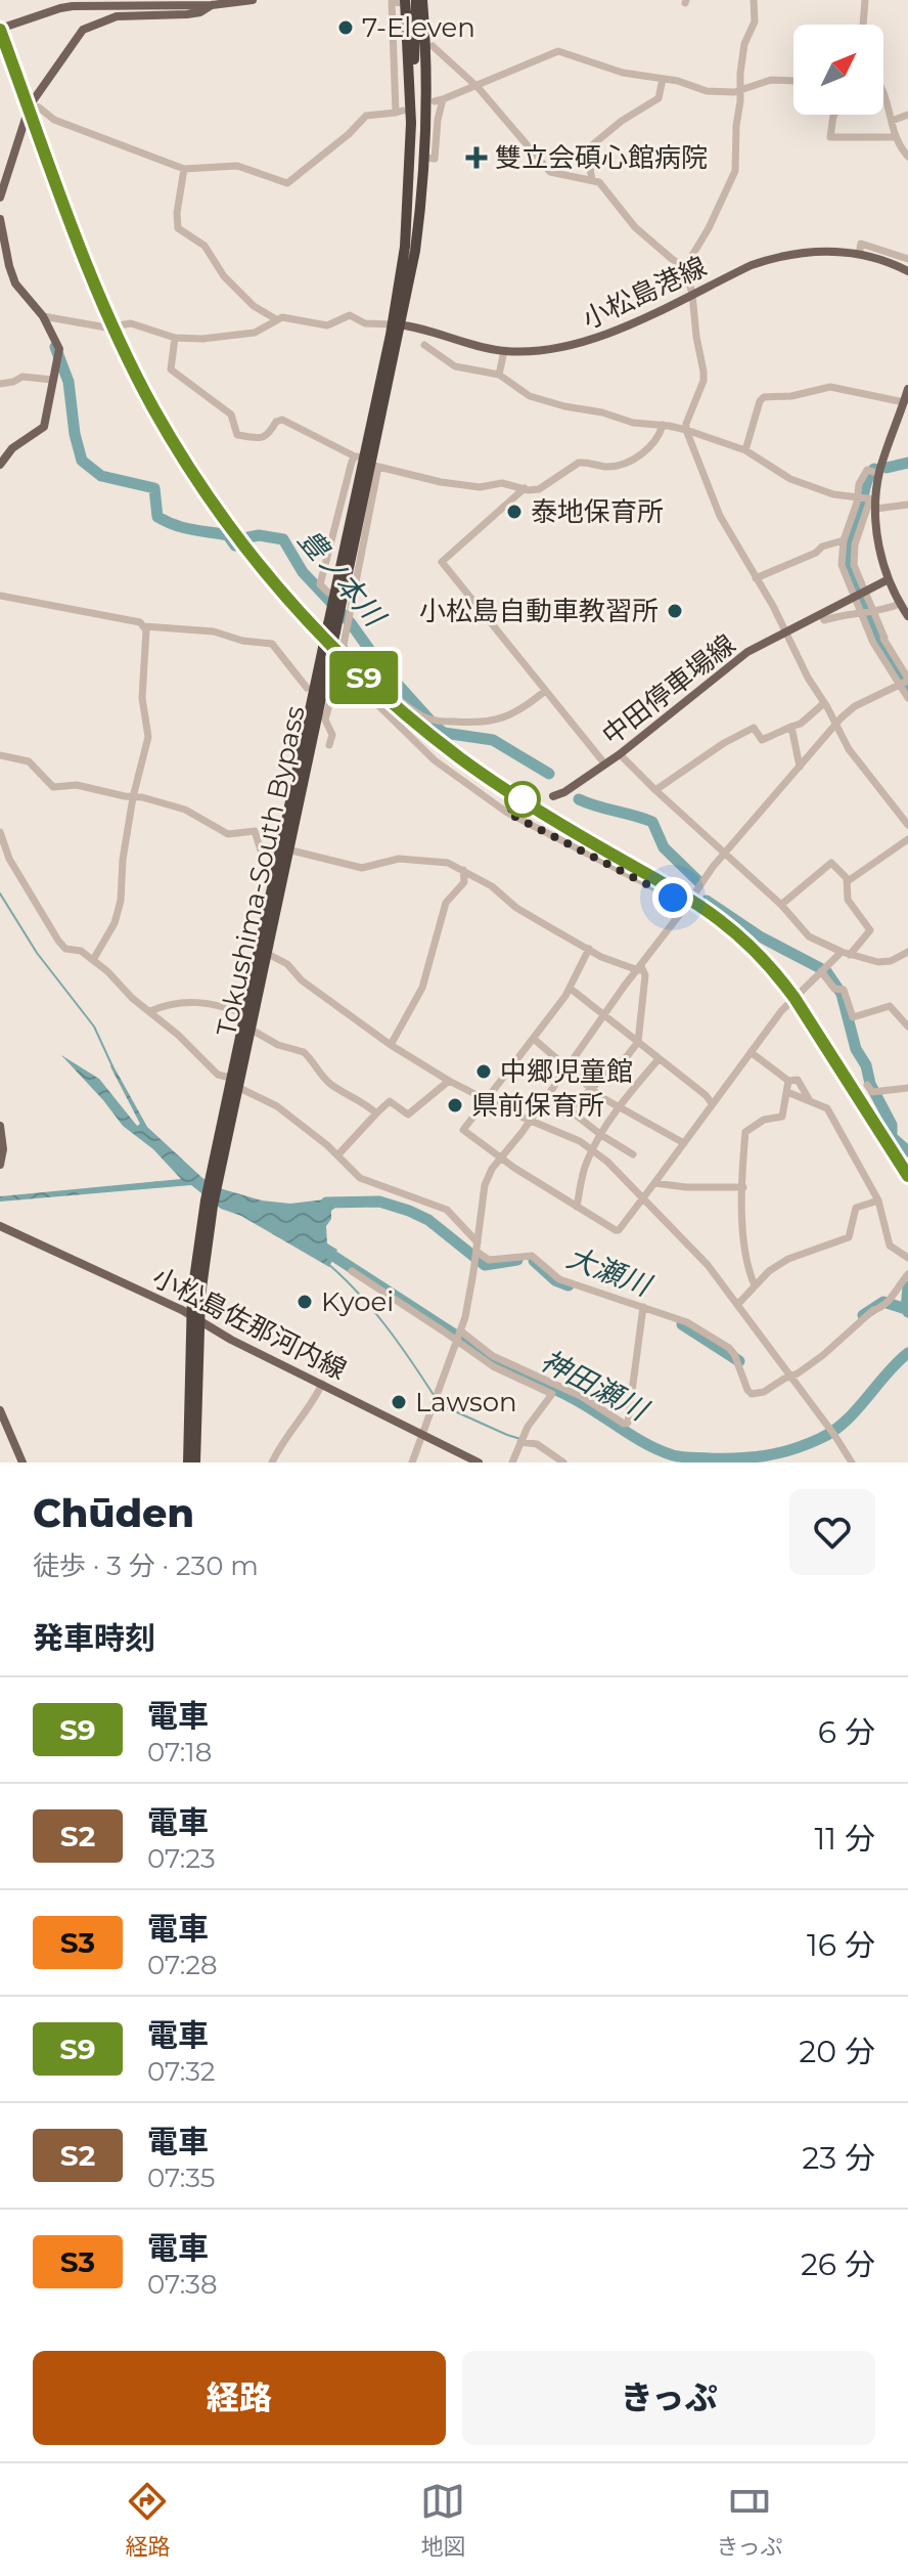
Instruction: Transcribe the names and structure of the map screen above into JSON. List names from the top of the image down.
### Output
{
  "streets": {
    "highway": ["Tokushima-South Bypass"],
    "main road": ["小松島港線", "中田停車場線", "小松島佐那河内線"]
  },
  "crossings": [
    ["小松島港線", "Tokushima-South Bypass"],
    ["Tokushima-South Bypass", "小松島佐那河内線"]
  ],
  "water": ["豊ノ本川", "大瀬川", "神田瀬川"],
  "places": {
    "other": [
      "7-Eleven",
      "泰地保育所",
      "小松島自動車教習所",
      "中郷児童館",
      "県前保育所",
      "Kyoei",
      "Lawson"
    ],
    "health": ["雙立会碩心館病院"]
  },
  "north": "top right",
  "page": {
    "on_map": "S9",
    "heading": [
      ["Chūden", "徒歩 · 3 分 · 230 m"],
      "発車時刻"
    ],
    "list": [
      {
        "mark": "S9",
        "name": "電車",
        "note": "07:18",
        "value": "6 分"
      },
      {
        "mark": "S2",
        "name": "電車",
        "note": "07:23",
        "value": "11 分"
      },
      {
        "mark": "S3",
        "name": "電車",
        "note": "07:28",
        "value": "16 分"
      },
      {
        "mark": "S9",
        "name": "電車",
        "note": "07:32",
        "value": "20 分"
      },
      {
        "mark": "S2",
        "name": "電車",
        "note": "07:35",
        "value": "23 分"
      },
      {
        "mark": "S3",
        "name": "電車",
        "note": "07:38",
        "value": "26 分"
      }
    ],
    "buttons": ["経路", "きっぷ"],
    "tabs": ["経路", "地図", "きっぷ"]
  }
}
